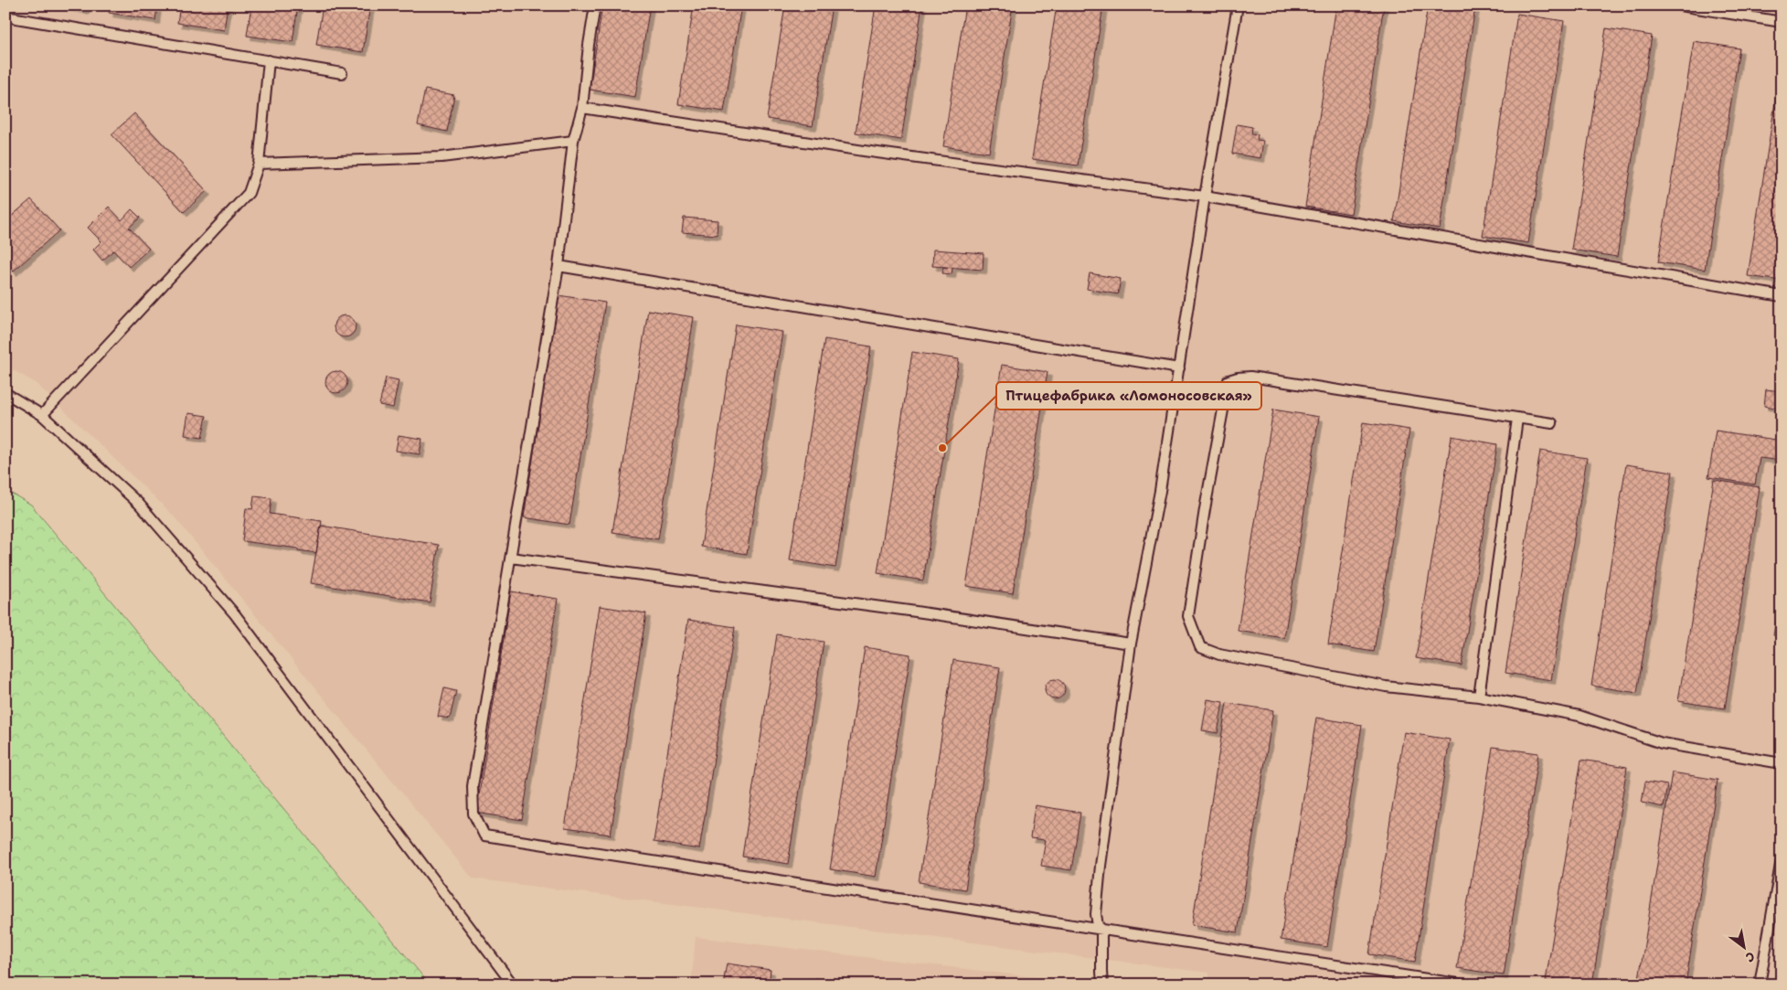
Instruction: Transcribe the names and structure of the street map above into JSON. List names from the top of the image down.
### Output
{
  "places": ["Птицефабрика «Ломоносовская»"],
  "north": "bottom right"
}
